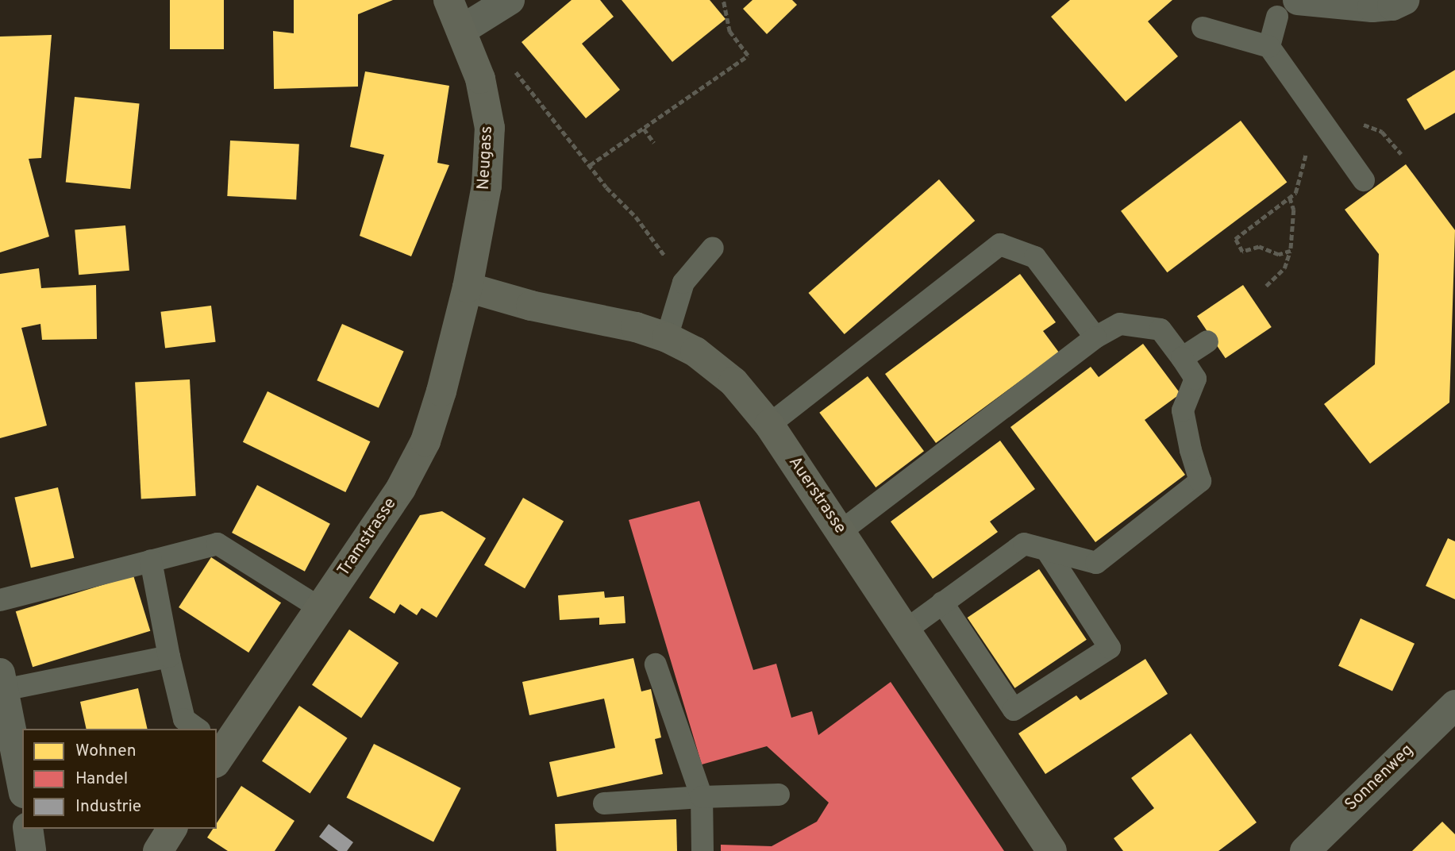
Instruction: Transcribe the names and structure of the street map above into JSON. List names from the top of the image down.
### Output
{
  "streets": {
    "main road": ["Neugass", "Auerstrasse", "Tramstrasse"],
    "street": ["Sonnenweg"]
  },
  "crossings": [
    ["Neugass", "Auerstrasse"],
    ["Neugass", "Tramstrasse"],
    ["Auerstrasse", "Tramstrasse"]
  ],
  "legend": ["Wohnen", "Handel", "Industrie"]
}
